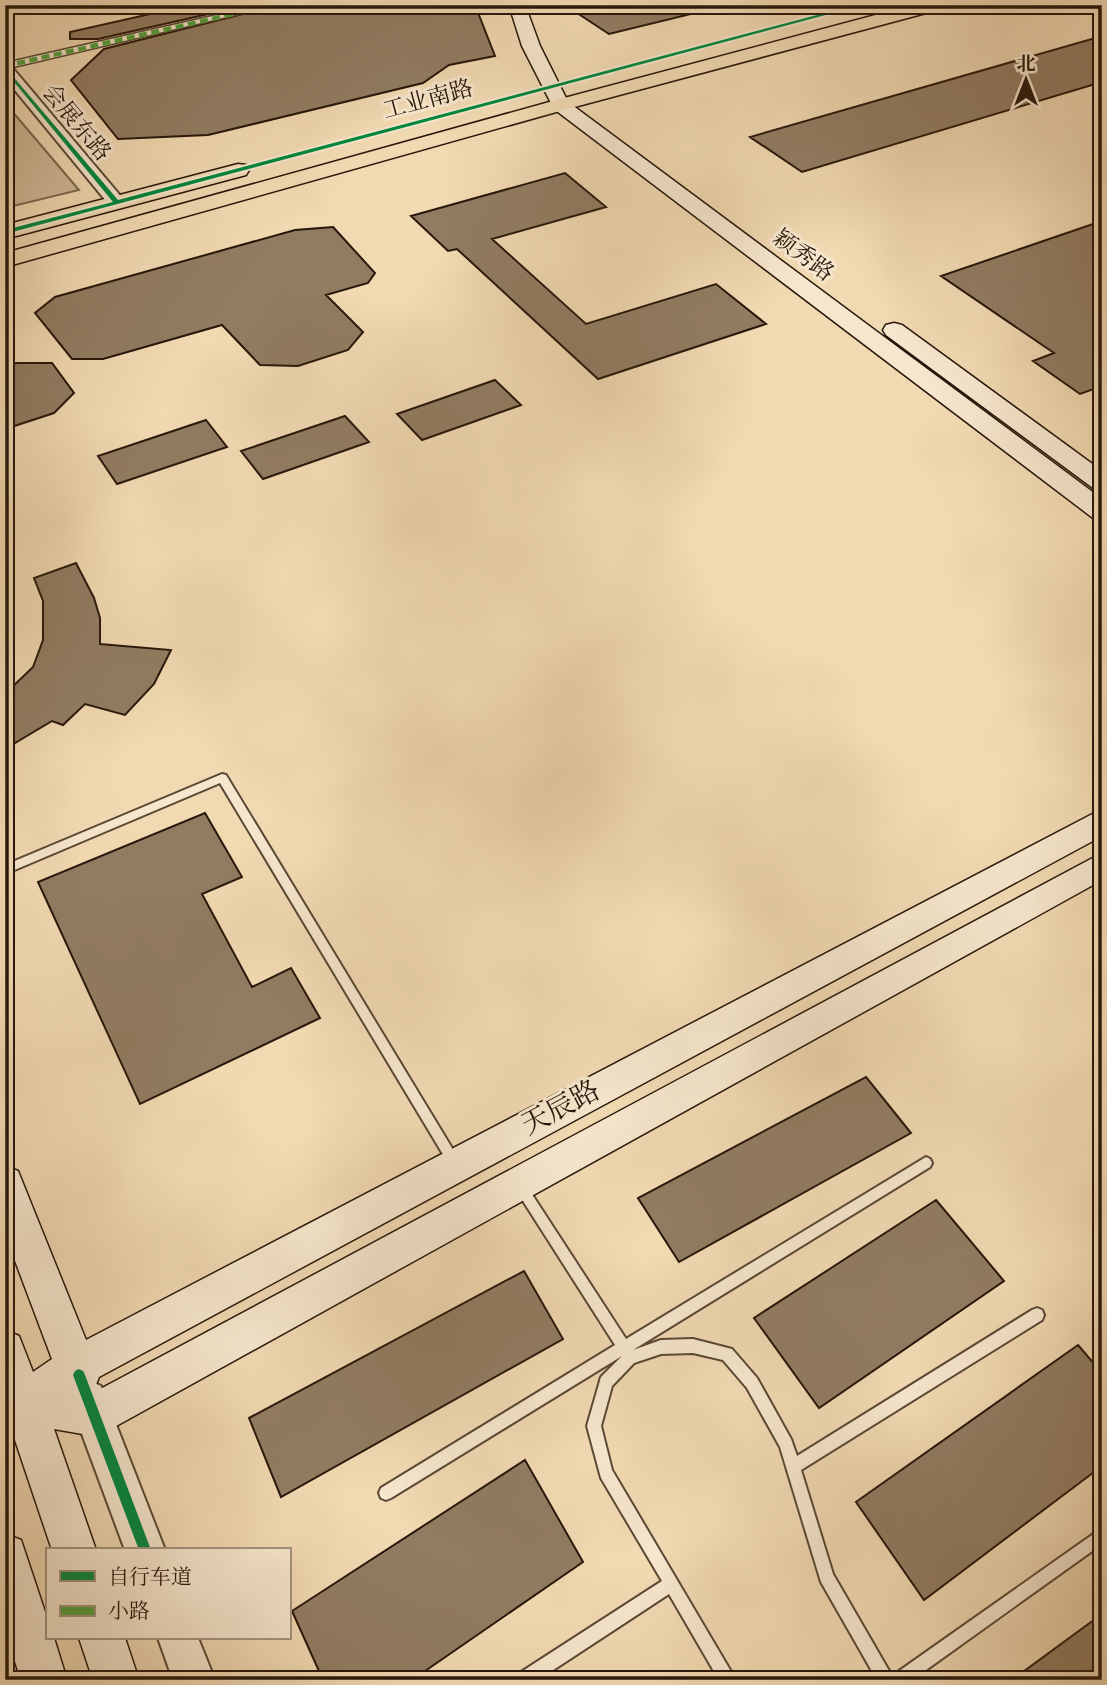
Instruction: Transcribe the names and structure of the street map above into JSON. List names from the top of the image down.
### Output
{
  "streets": {
    "main road": ["工业南路", "颖秀路", "天辰路"],
    "street": ["会展东路"]
  },
  "crossings": [
    ["工业南路", "会展东路"],
    ["工业南路", "颖秀路"]
  ],
  "legend": ["自行车道", "小路"],
  "north": "top"
}
